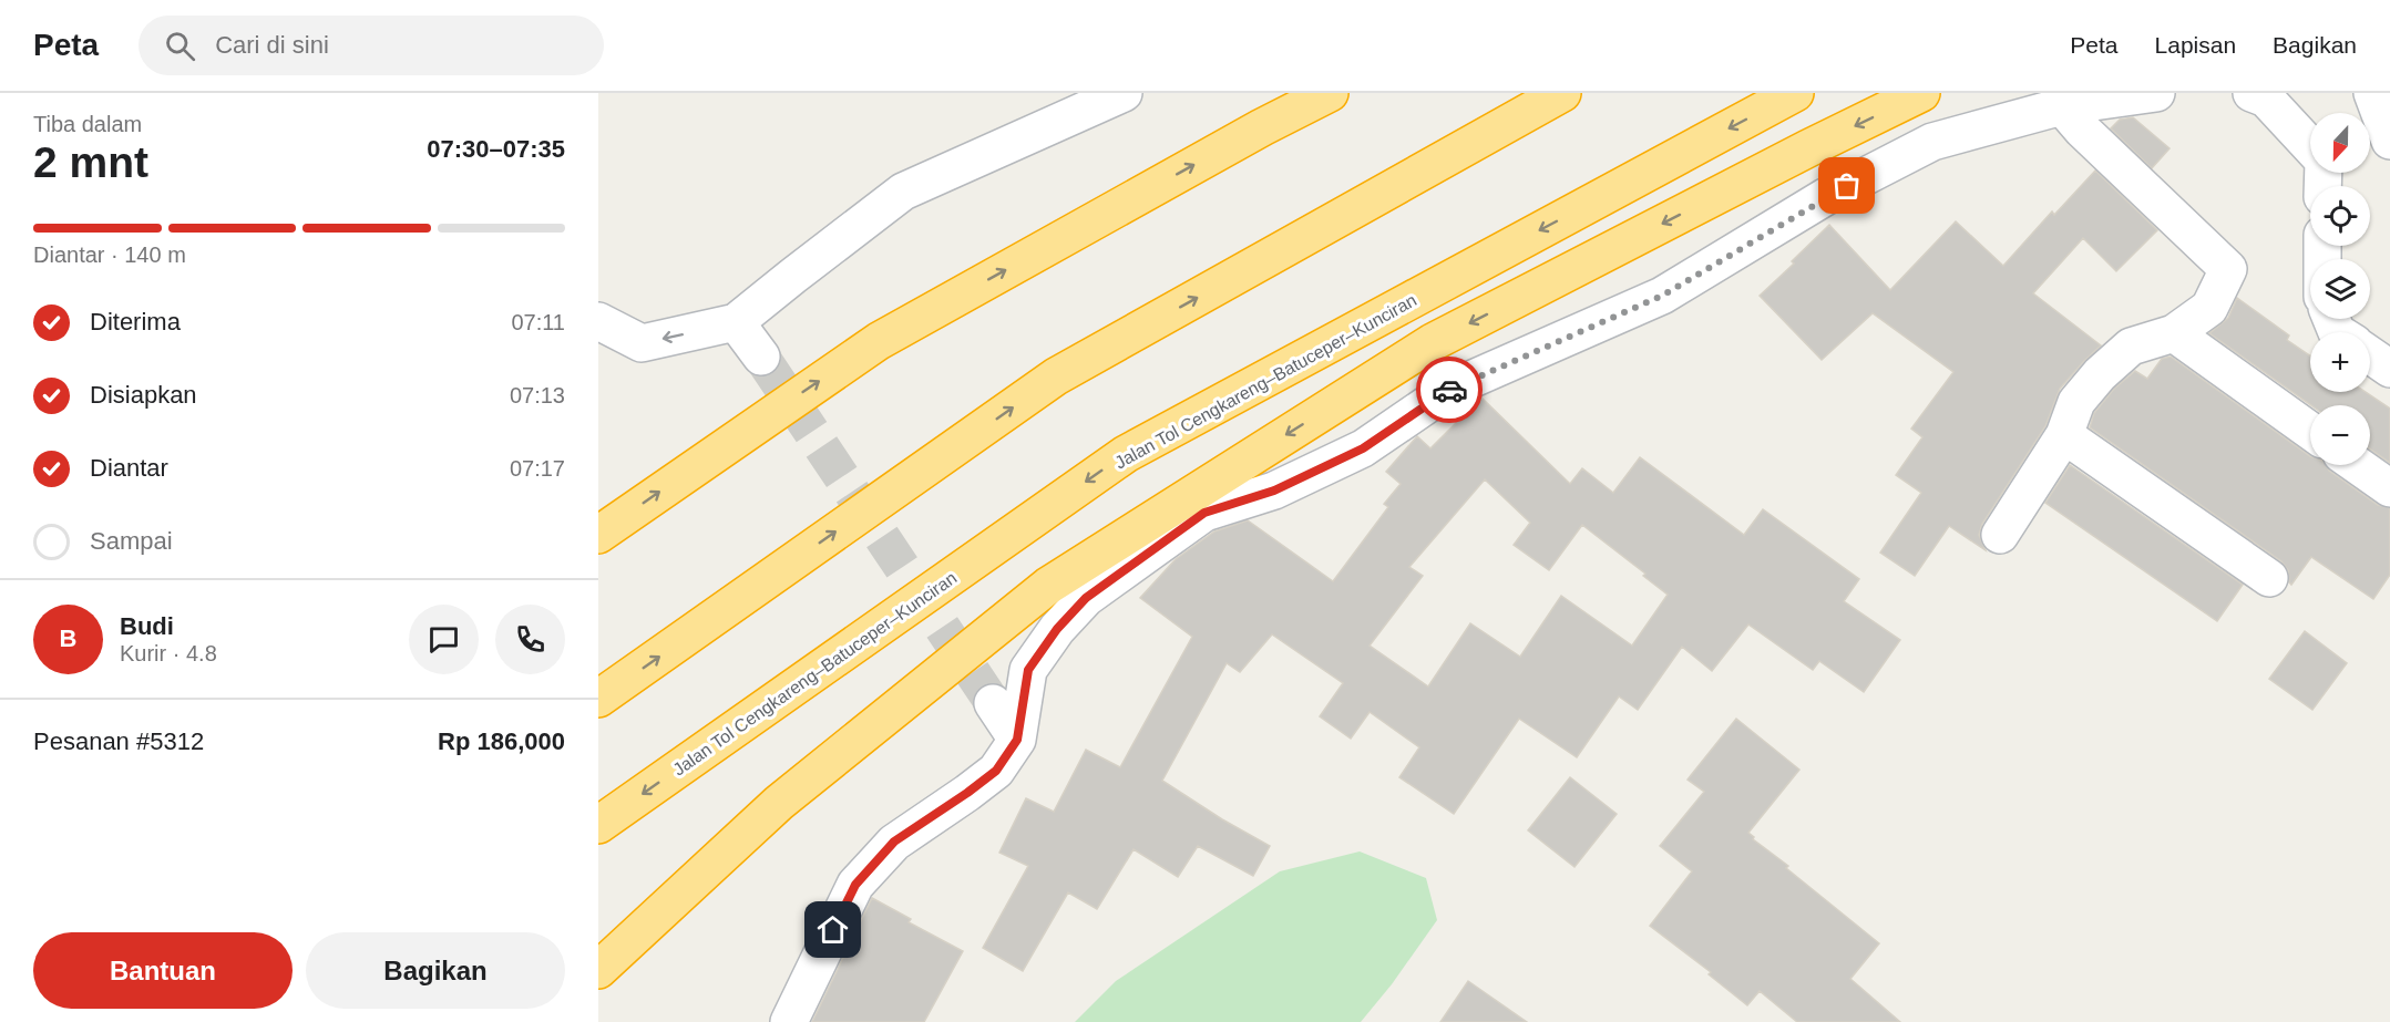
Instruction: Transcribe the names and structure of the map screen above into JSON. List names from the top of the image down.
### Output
{
  "streets": {
    "highway": ["Jalan Tol Cengkareng–Batuceper–Kunciran"]
  },
  "north": "bottom",
  "page": {
    "header": "Peta",
    "search": "Cari di sini",
    "nav": ["Peta", "Lapisan", "Bagikan"],
    "heading": ["2 mnt", "Tiba dalam", "07:30–07:35"],
    "panel": [
      "Budi",
      "Kurir · 4.8",
      "Pesanan #5312",
      "Rp 186,000"
    ],
    "map_buttons": ["+", "−"],
    "bar": "Diantar · 140 m",
    "list": [
      ["Diterima", "07:11"],
      ["Disiapkan", "07:13"],
      ["Diantar", "07:17"],
      "Sampai"
    ],
    "round": "B",
    "buttons": ["Bantuan", "Bagikan"]
  }
}
